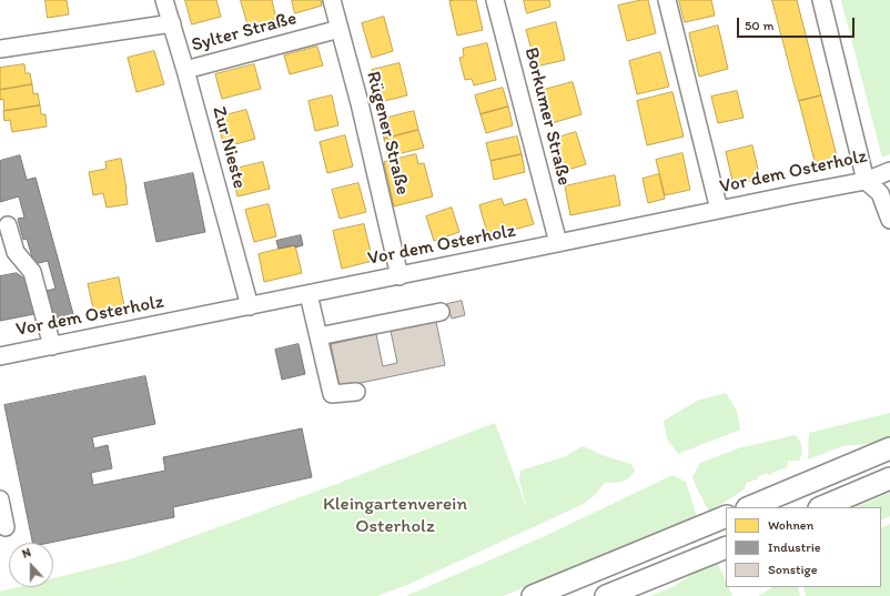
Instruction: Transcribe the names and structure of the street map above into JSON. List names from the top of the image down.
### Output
{
  "streets": {
    "street": [
      "Sylter Straße",
      "Borkumer Straße",
      "Rügener Straße",
      "Zur Nieste",
      "Vor dem Osterholz"
    ]
  },
  "crossings": [
    ["Sylter Straße", "Rügener Straße"],
    ["Sylter Straße", "Zur Nieste"],
    ["Borkumer Straße", "Vor dem Osterholz"],
    ["Rügener Straße", "Vor dem Osterholz"],
    ["Zur Nieste", "Vor dem Osterholz"]
  ],
  "parks": ["Kleingartenverein Osterholz"],
  "legend": ["Wohnen", "Industrie", "Sonstige"],
  "scale_bar": "50 m",
  "north": "top"
}
